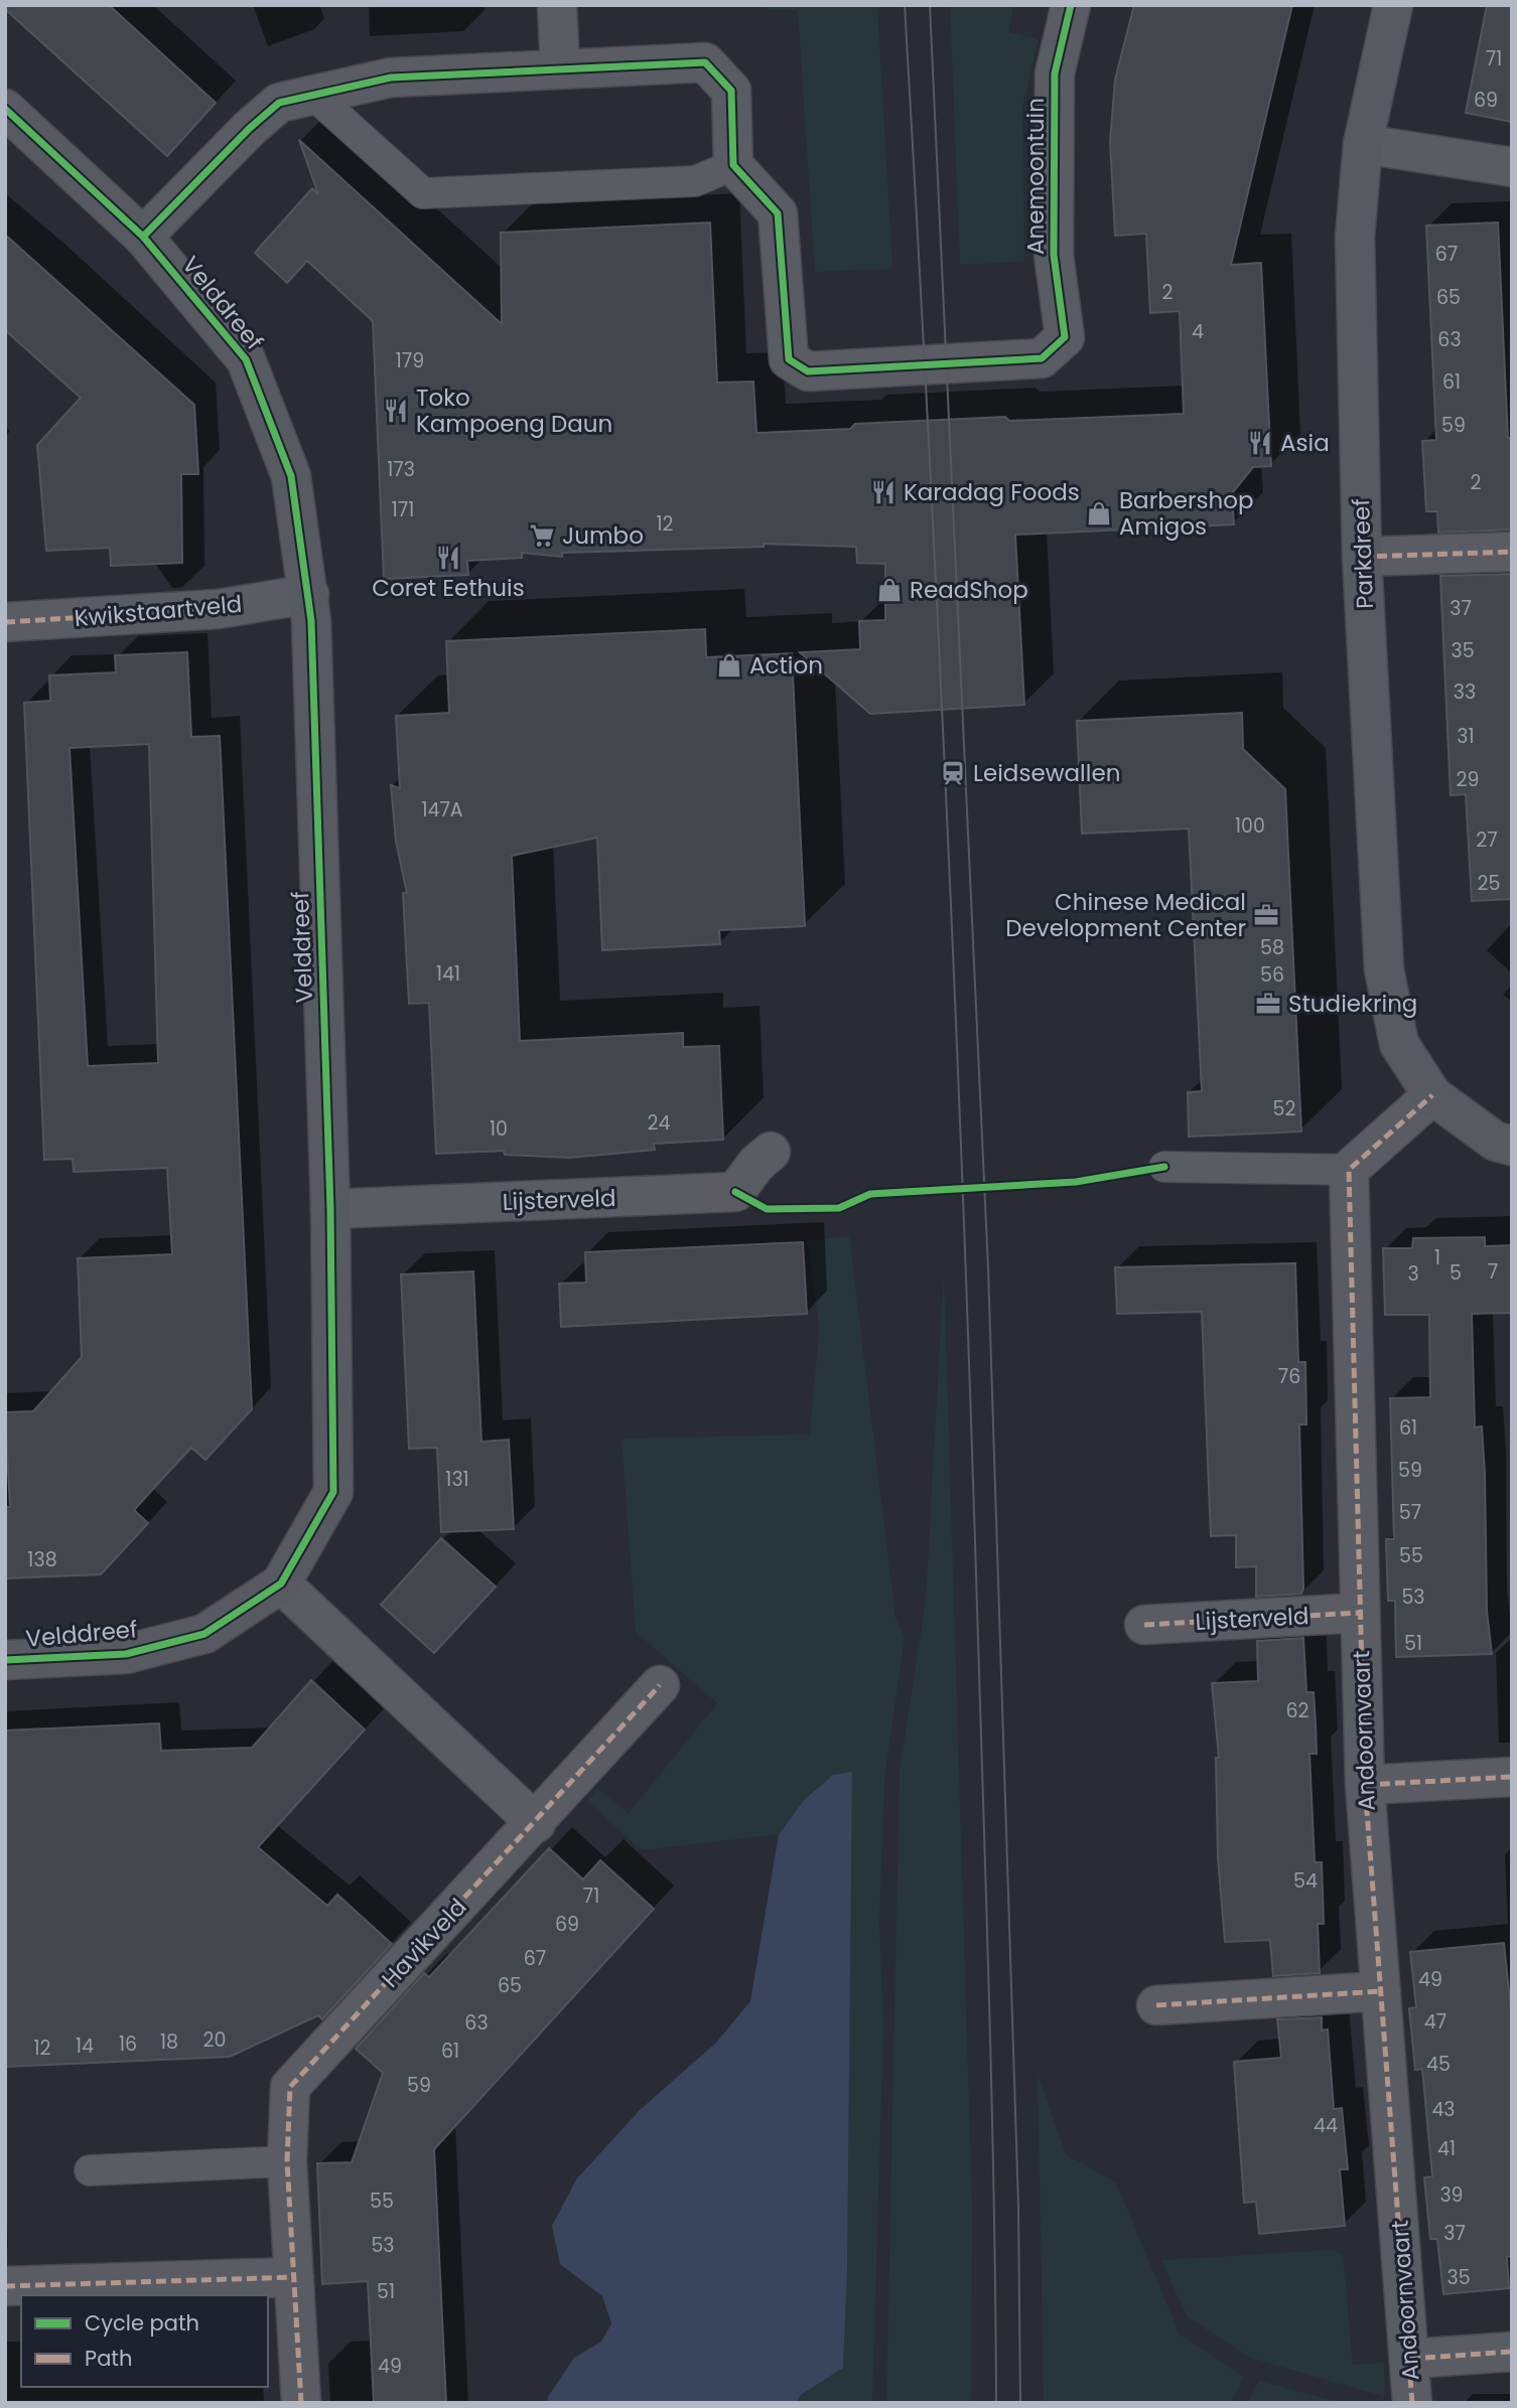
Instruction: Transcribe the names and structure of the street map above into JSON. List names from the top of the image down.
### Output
{
  "streets": {
    "street": [
      "Anemoontuin",
      "Velddreef",
      "Parkdreef",
      "Kwikstaartveld",
      "Lijsterveld",
      "Andoornvaart",
      "Havikveld"
    ]
  },
  "crossings": [
    ["Velddreef", "Kwikstaartveld"],
    ["Velddreef", "Lijsterveld"],
    ["Lijsterveld", "Andoornvaart"]
  ],
  "places": {
    "restaurant": [
      "Toko Kampoeng Daun",
      "Asia",
      "Karadag Foods",
      "Coret Eethuis"
    ],
    "shop": ["Barbershop Amigos", "ReadShop", "Action"],
    "supermarket": ["Jumbo"],
    "station": ["Leidsewallen"],
    "office": ["Chinese Medical Development Center", "Studiekring"]
  },
  "house_numbers": [
    "71",
    "69",
    "67",
    "2",
    "65",
    "4",
    "63",
    "179",
    "61",
    "59",
    "173",
    "2",
    "171",
    "12",
    "37",
    "35",
    "33",
    "31",
    "29",
    "147A",
    "100",
    "27",
    "25",
    "58",
    "141",
    "56",
    "52",
    "24",
    "10",
    "1",
    "7",
    "5",
    "3",
    "76",
    "61",
    "59",
    "131",
    "57",
    "55",
    "138",
    "53",
    "51",
    "62",
    "54",
    "71",
    "69",
    "67",
    "49",
    "65",
    "47",
    "63",
    "20",
    "18",
    "16",
    "14",
    "12",
    "61",
    "45",
    "59",
    "43",
    "44",
    "41",
    "39",
    "55",
    "37",
    "53",
    "35",
    "51",
    "49"
  ],
  "legend": ["Cycle path", "Path"]
}
